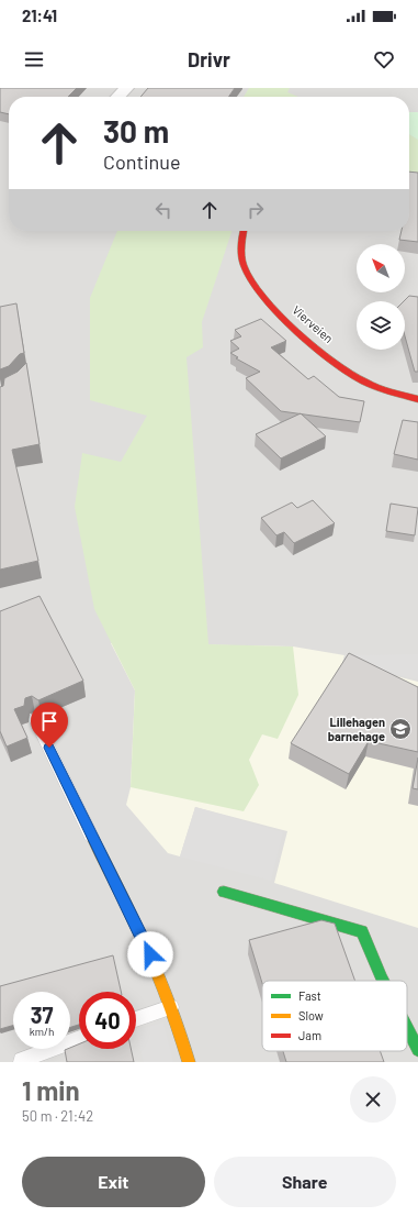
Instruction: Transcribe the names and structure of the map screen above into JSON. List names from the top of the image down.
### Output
{
  "streets": {
    "street": ["Vierveien"]
  },
  "places": {
    "school or university": ["Lillehagen barnehage"]
  },
  "legend": ["Fast", "Slow", "Jam"],
  "north": "top left",
  "page": {
    "status": "21:41",
    "header": "Drivr",
    "turn": ["30 m", "Continue"],
    "speed": "37 km/h",
    "limit": "40",
    "heading": ["1 min", "50 m · 21:42"],
    "buttons": ["Exit", "Share"]
  }
}
